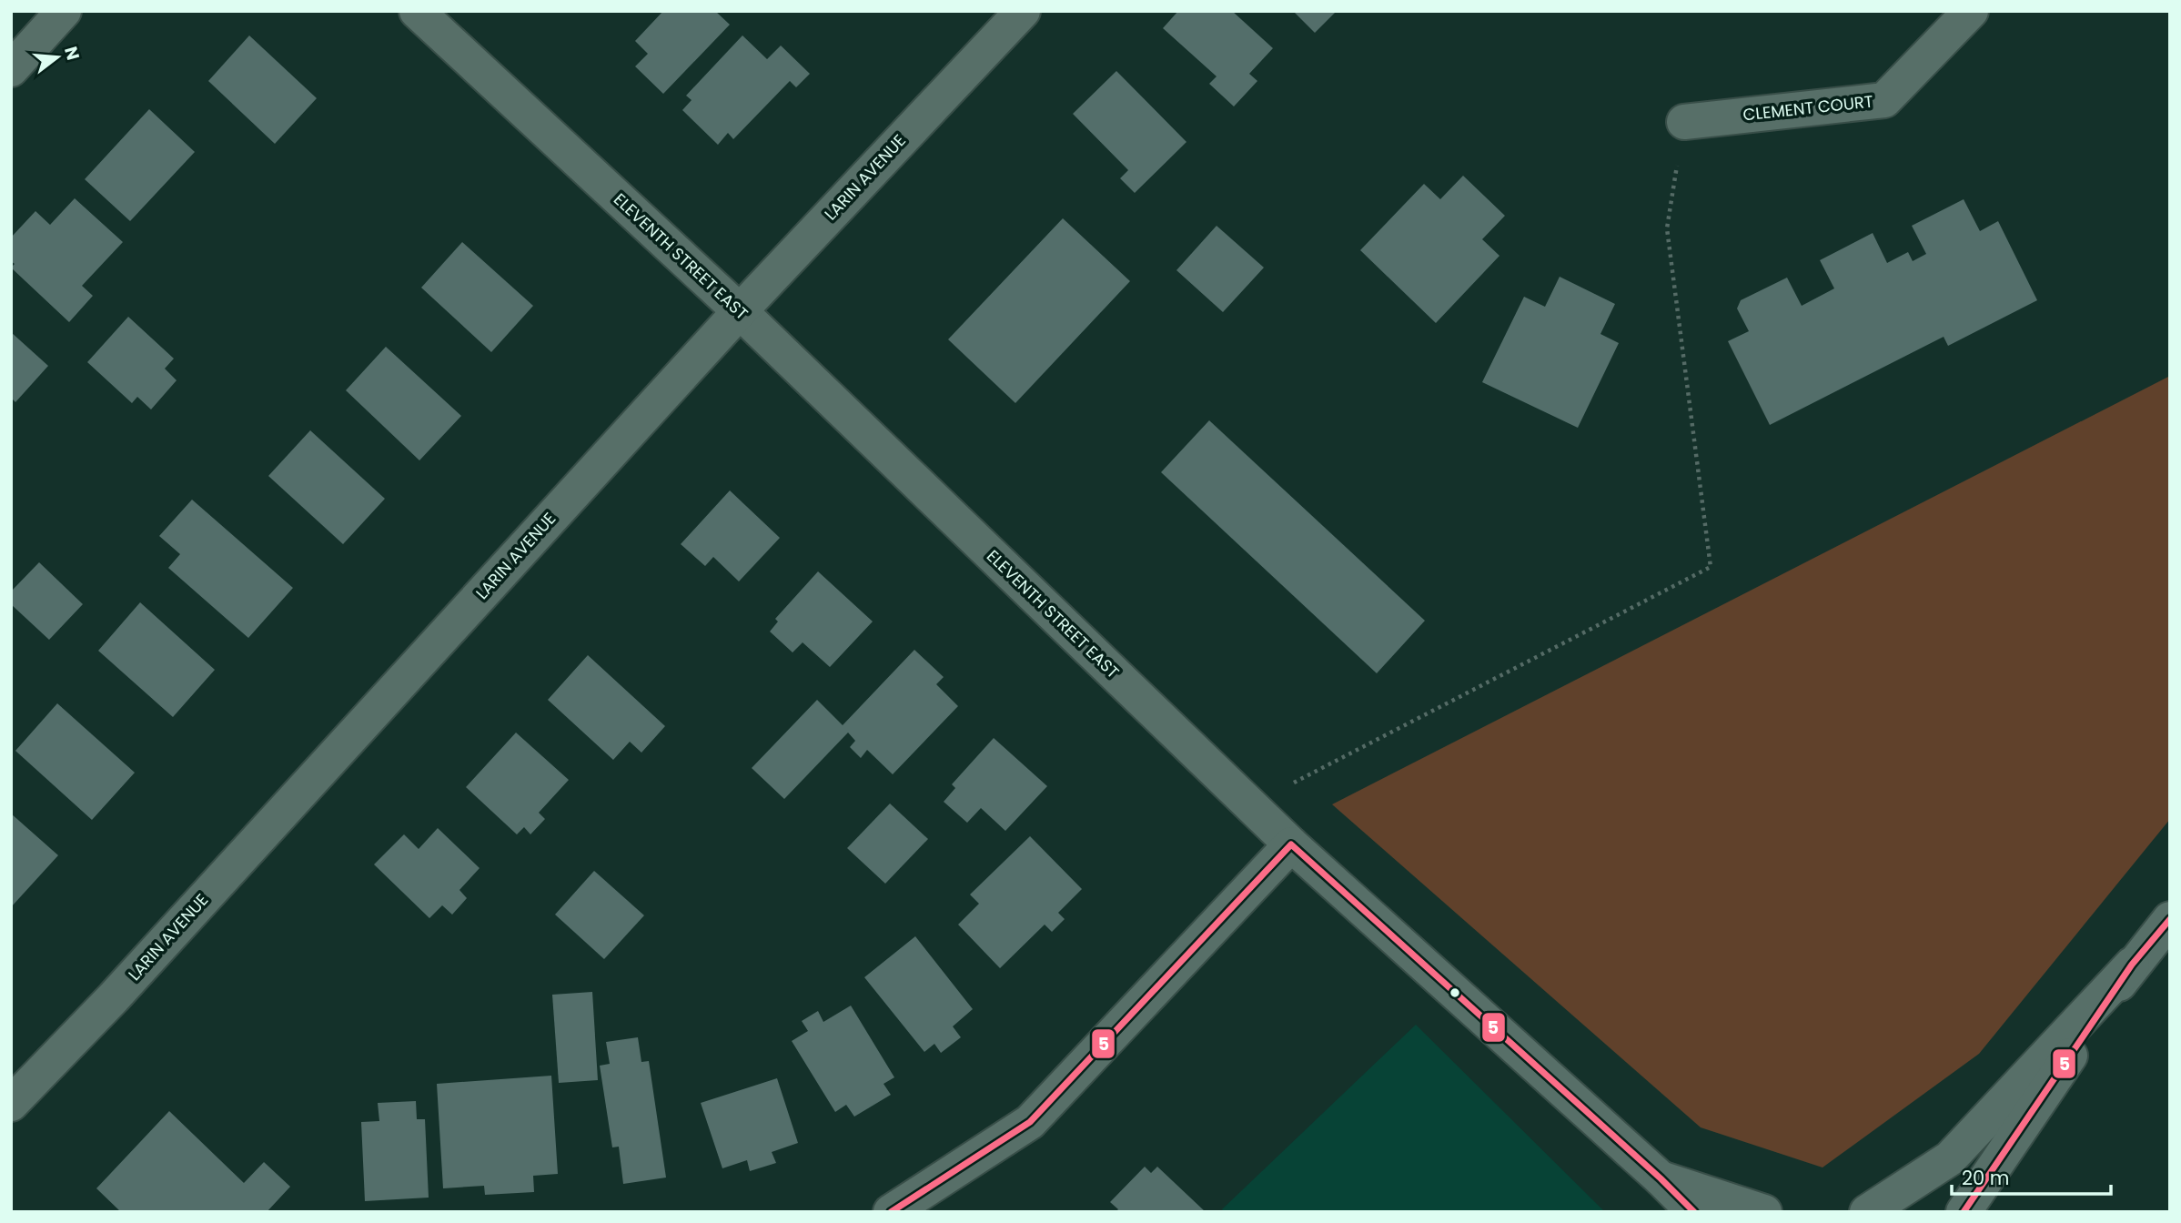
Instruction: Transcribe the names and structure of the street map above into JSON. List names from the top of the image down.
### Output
{
  "streets": {
    "street": ["CLEMENT COURT", "LARIN AVENUE", "ELEVENTH STREET EAST"]
  },
  "crossings": [
    ["LARIN AVENUE", "ELEVENTH STREET EAST"]
  ],
  "lines": ["transit line 5"],
  "scale_bar": "20 m",
  "north": "right"
}
